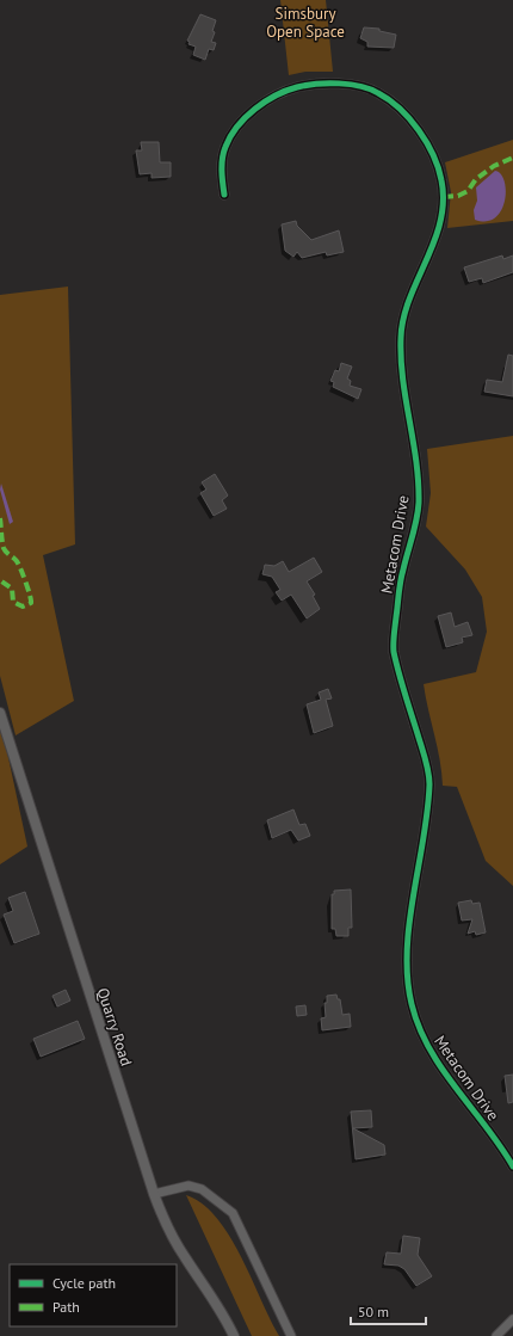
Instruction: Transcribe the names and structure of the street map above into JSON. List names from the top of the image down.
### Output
{
  "streets": {
    "street": ["Metacom Drive", "Quarry Road"]
  },
  "parks": ["Simsbury Open Space"],
  "legend": ["Cycle path", "Path"],
  "scale_bar": "50 m"
}
